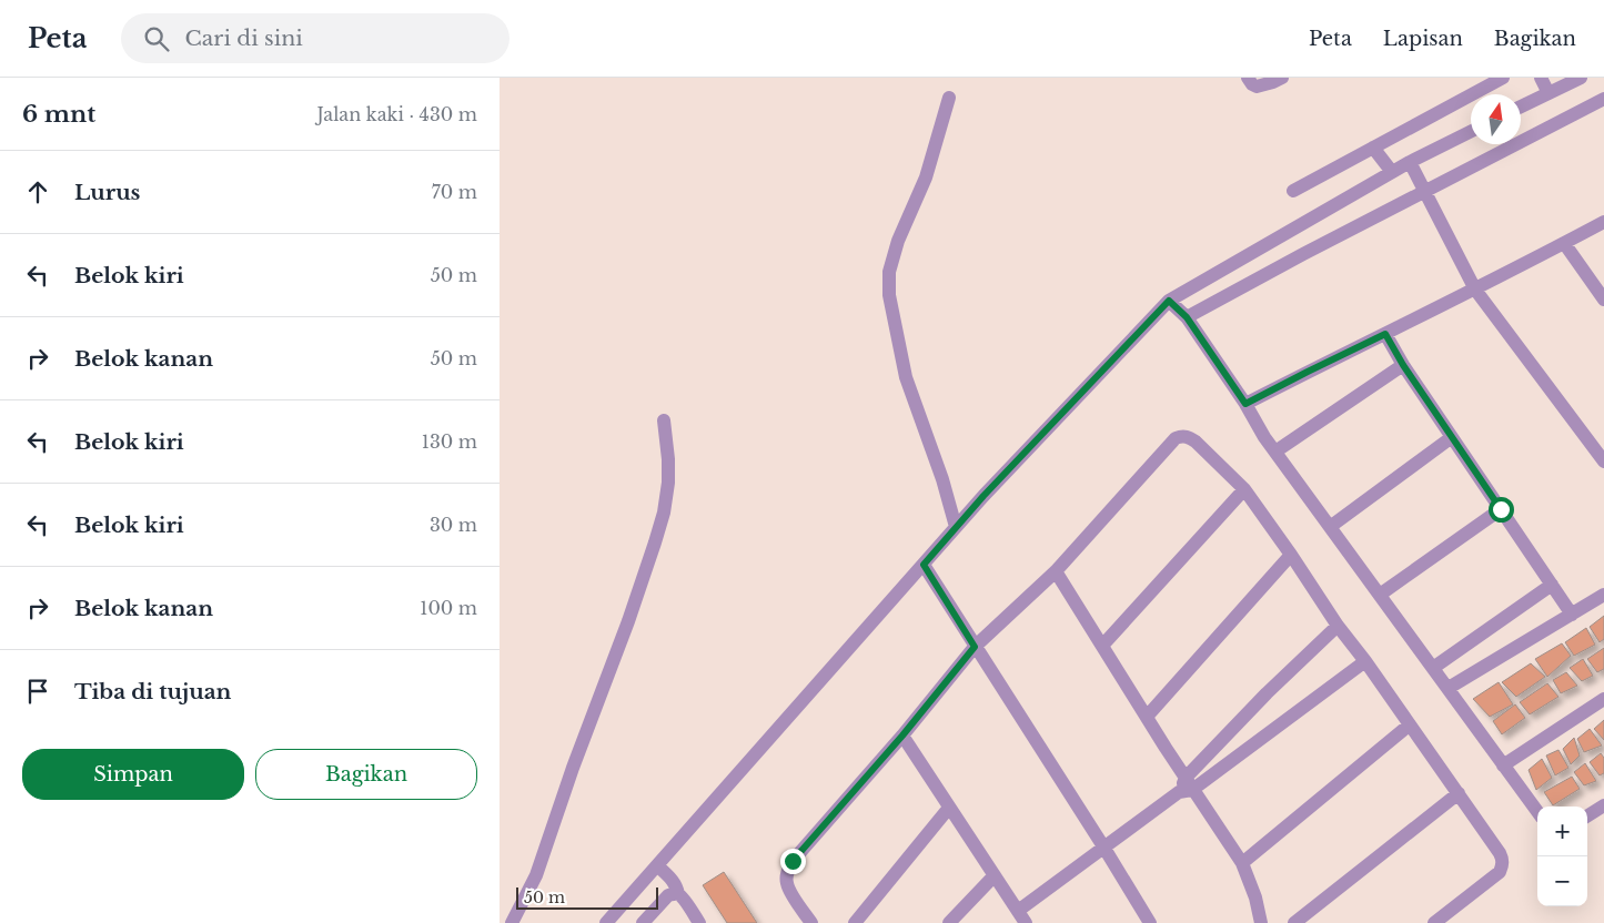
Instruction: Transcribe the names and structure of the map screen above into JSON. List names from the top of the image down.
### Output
{
  "scale_bar": "50 m",
  "north": "top",
  "page": {
    "header": "Peta",
    "search": "Cari di sini",
    "nav": ["Peta", "Lapisan", "Bagikan"],
    "heading": ["6 mnt", "Jalan kaki · 430 m"],
    "list": [
      ["Lurus", "70 m"],
      ["Belok kiri", "50 m"],
      ["Belok kanan", "50 m"],
      ["Belok kiri", "130 m"],
      ["Belok kiri", "30 m"],
      ["Belok kanan", "100 m"],
      "Tiba di tujuan"
    ],
    "buttons": ["Simpan", "Bagikan"],
    "map_buttons": ["+", "−"],
    "scale": "50 m"
  }
}
